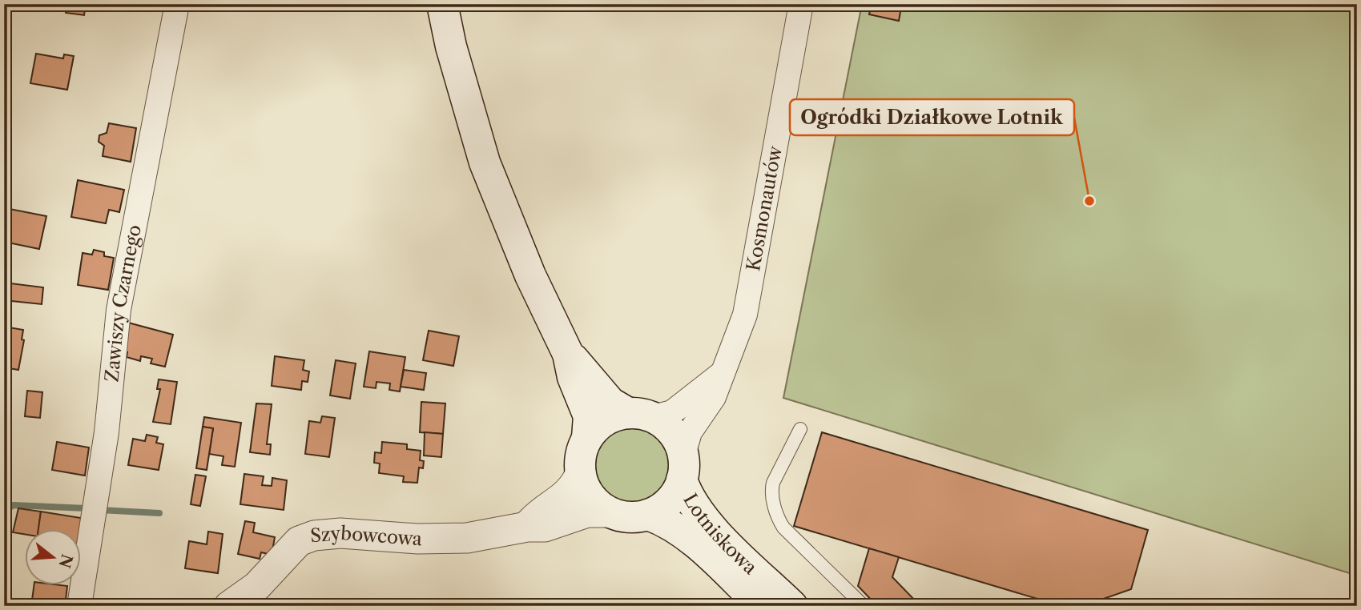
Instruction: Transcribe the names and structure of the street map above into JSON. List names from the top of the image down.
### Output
{
  "streets": {
    "main road": ["Lotniskowa"],
    "street": ["Kosmonautów", "Zawiszy Czarnego", "Szybowcowa"]
  },
  "crossings": [
    ["Kosmonautów", "Lotniskowa"],
    ["Kosmonautów", "Szybowcowa"],
    ["Lotniskowa", "Szybowcowa"]
  ],
  "places": ["Ogródki Działkowe Lotnik"],
  "north": "right"
}
